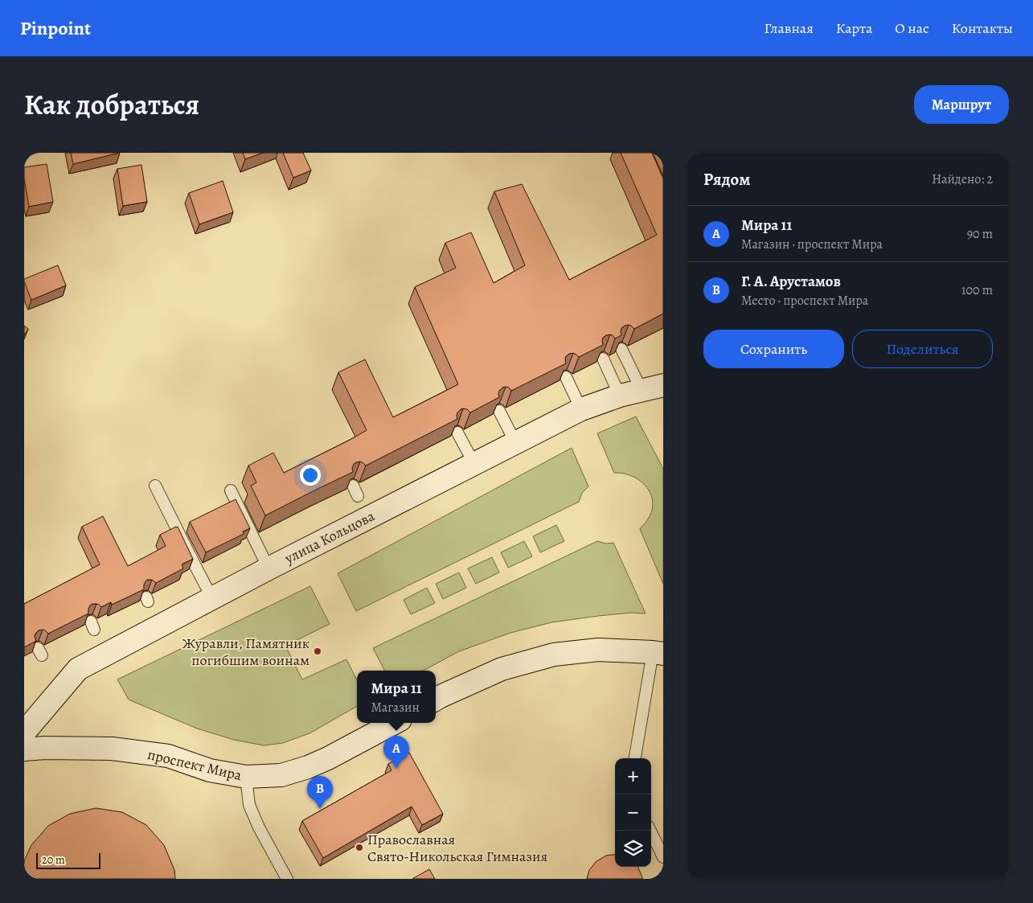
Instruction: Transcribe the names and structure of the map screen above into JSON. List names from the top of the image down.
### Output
{
  "streets": {
    "street": ["улица Кольцова", "проспект Мира"]
  },
  "places": ["Журавли, Памятник погибшим воинам", "Православная Свято-Никольская Гимназия"],
  "scale_bar": "20 m",
  "page": {
    "header": "Pinpoint",
    "nav": [
      "Главная",
      "Карта",
      "О нас",
      "Контакты"
    ],
    "title": "Как добраться",
    "buttons": [
      "Маршрут",
      ["Сохранить", "Поделиться"]
    ],
    "heading": ["Рядом", "Найдено: 2"],
    "list": [
      {
        "mark": "A",
        "name": "Мира 11",
        "note": "Магазин · проспект Мира",
        "value": "90 m"
      },
      {
        "mark": "B",
        "name": "Г. А. Арустамов",
        "note": "Место · проспект Мира",
        "value": "100 m"
      }
    ],
    "popup": ["Мира 11", "Магазин"],
    "pins": ["A", "B"],
    "map_buttons": ["+", "−"],
    "scale": "20 m"
  }
}
